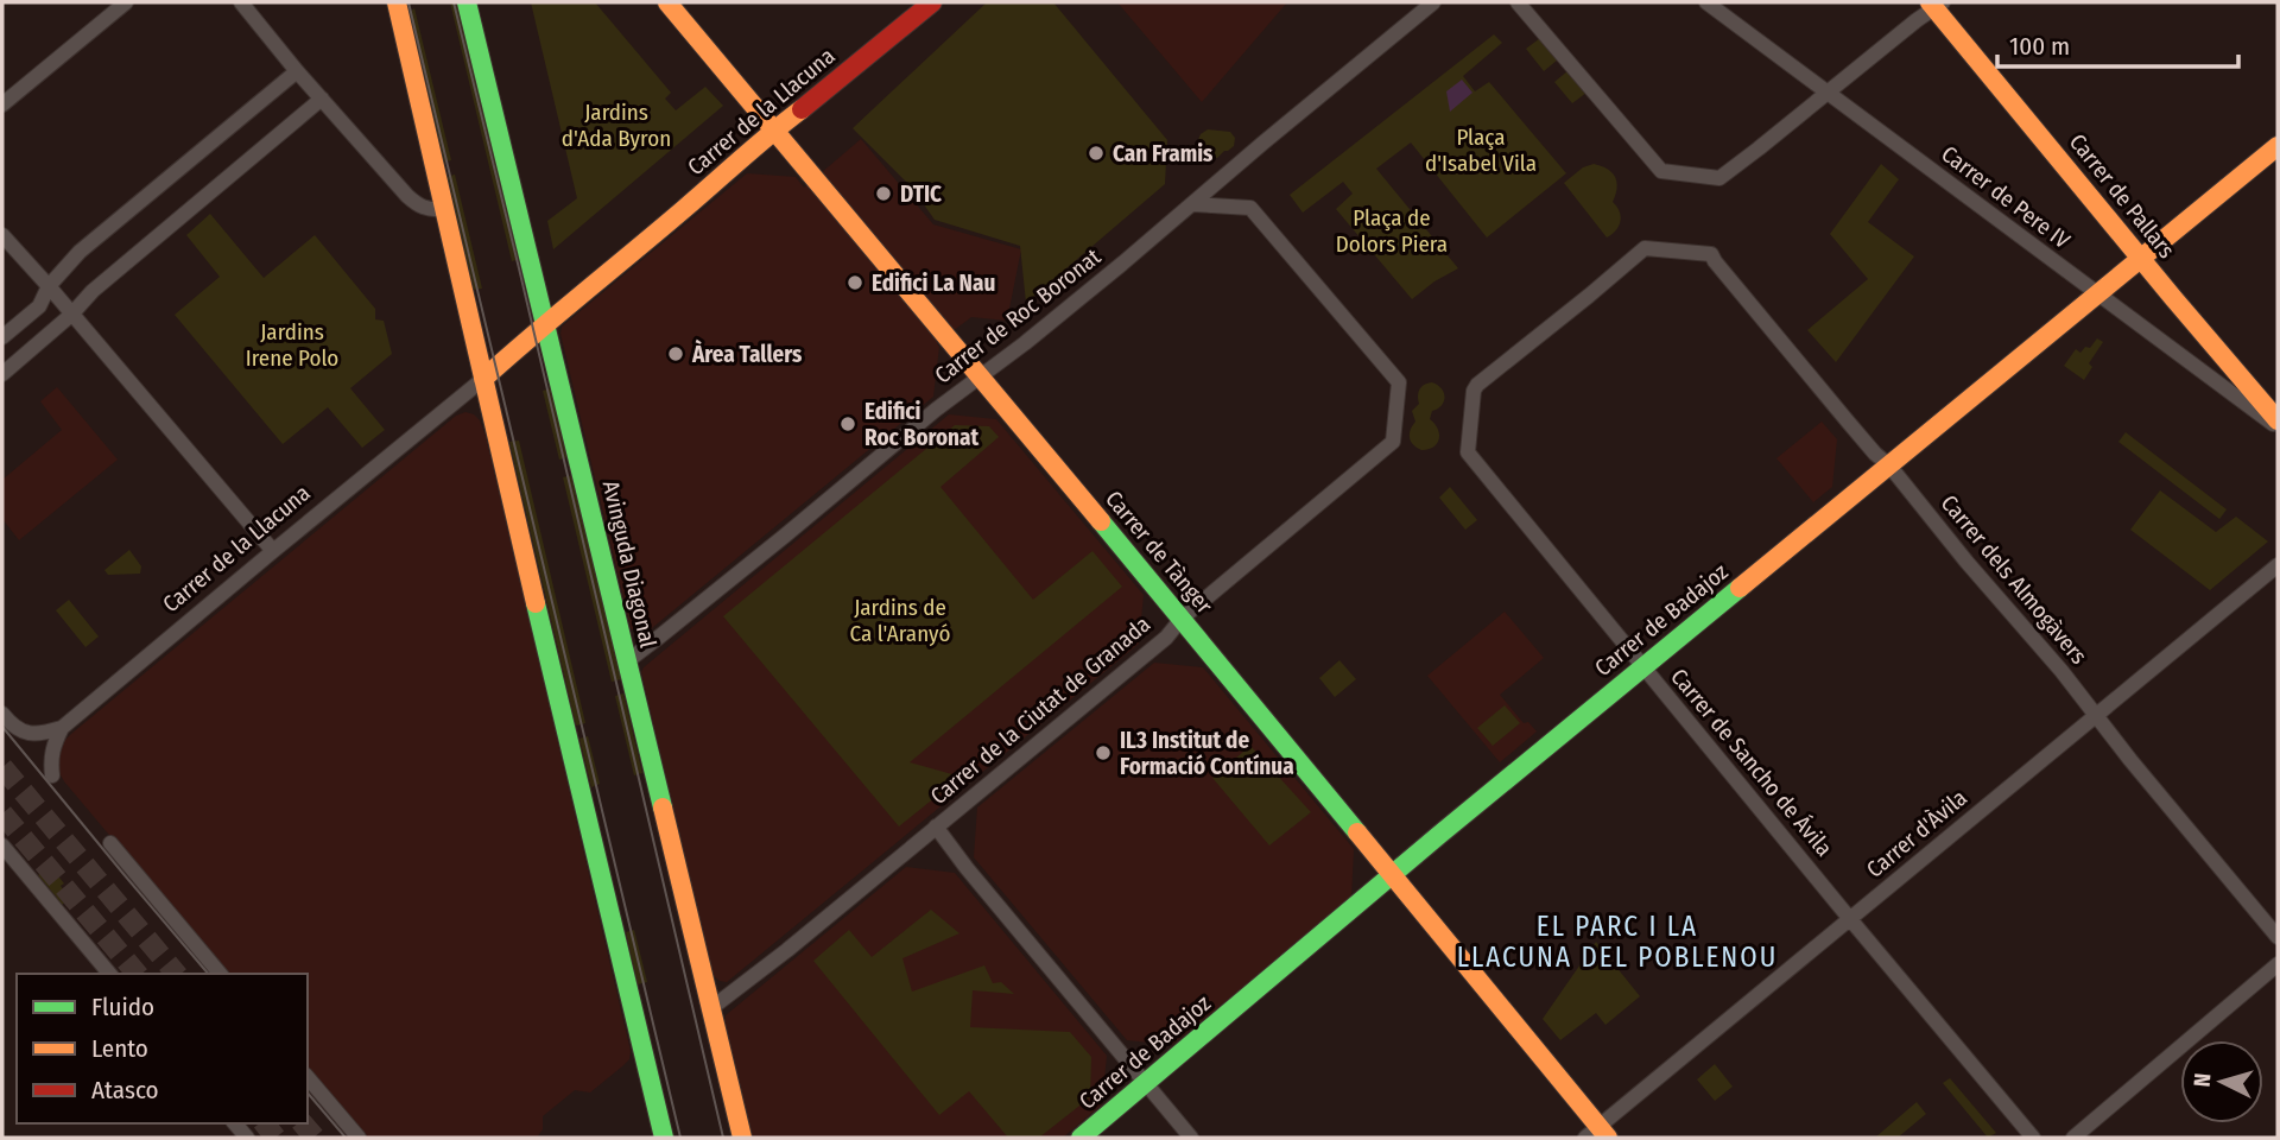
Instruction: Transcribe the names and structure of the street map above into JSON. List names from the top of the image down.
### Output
{
  "streets": {
    "street": [
      "Carrer de la Llacuna",
      "Carrer de Pallars",
      "Carrer de Pere IV",
      "Carrer de Roc Boronat",
      "Carrer de Tànger",
      "Avinguda Diagonal",
      "Carrer dels Almogàvers",
      "Carrer de Badajoz",
      "Carrer de la Ciutat de Granada",
      "Carrer de Sancho de Ávila",
      "Carrer d'Àvila"
    ]
  },
  "crossings": [
    ["Carrer de la Llacuna", "Carrer de Tànger"],
    ["Carrer de la Llacuna", "Avinguda Diagonal"],
    ["Carrer de Pallars", "Carrer de Badajoz"],
    ["Carrer de Pere IV", "Carrer de Badajoz"],
    ["Carrer de Roc Boronat", "Carrer de Tànger"],
    ["Carrer de Roc Boronat", "Avinguda Diagonal"],
    ["Carrer de Roc Boronat", "Carrer de la Ciutat de Granada"],
    ["Carrer de Tànger", "Carrer de Badajoz"],
    ["Carrer de Tànger", "Carrer de la Ciutat de Granada"],
    ["Carrer de Tànger", "Carrer d'Àvila"],
    ["Avinguda Diagonal", "Carrer de la Ciutat de Granada"],
    ["Carrer dels Almogàvers", "Carrer de Badajoz"],
    ["Carrer dels Almogàvers", "Carrer de Sancho de Ávila"],
    ["Carrer dels Almogàvers", "Carrer d'Àvila"],
    ["Carrer de Badajoz", "Carrer de Sancho de Ávila"],
    ["Carrer de Sancho de Ávila", "Carrer d'Àvila"]
  ],
  "districts": ["EL PARC I LA LLACUNA DEL POBLENOU"],
  "parks": [
    "Jardins d'Ada Byron",
    "Plaça d'Isabel Vila",
    "Plaça de Dolors Piera",
    "Jardins Irene Polo",
    "Jardins de Ca l'Aranyó"
  ],
  "places": [
    "Can Framis",
    "DTIC",
    "Edifici La Nau",
    "Àrea Tallers",
    "Edifici Roc Boronat",
    "IL3 Institut de Formació Contínua"
  ],
  "legend": ["Fluido", "Lento", "Atasco"],
  "scale_bar": "100 m",
  "north": "left"
}
